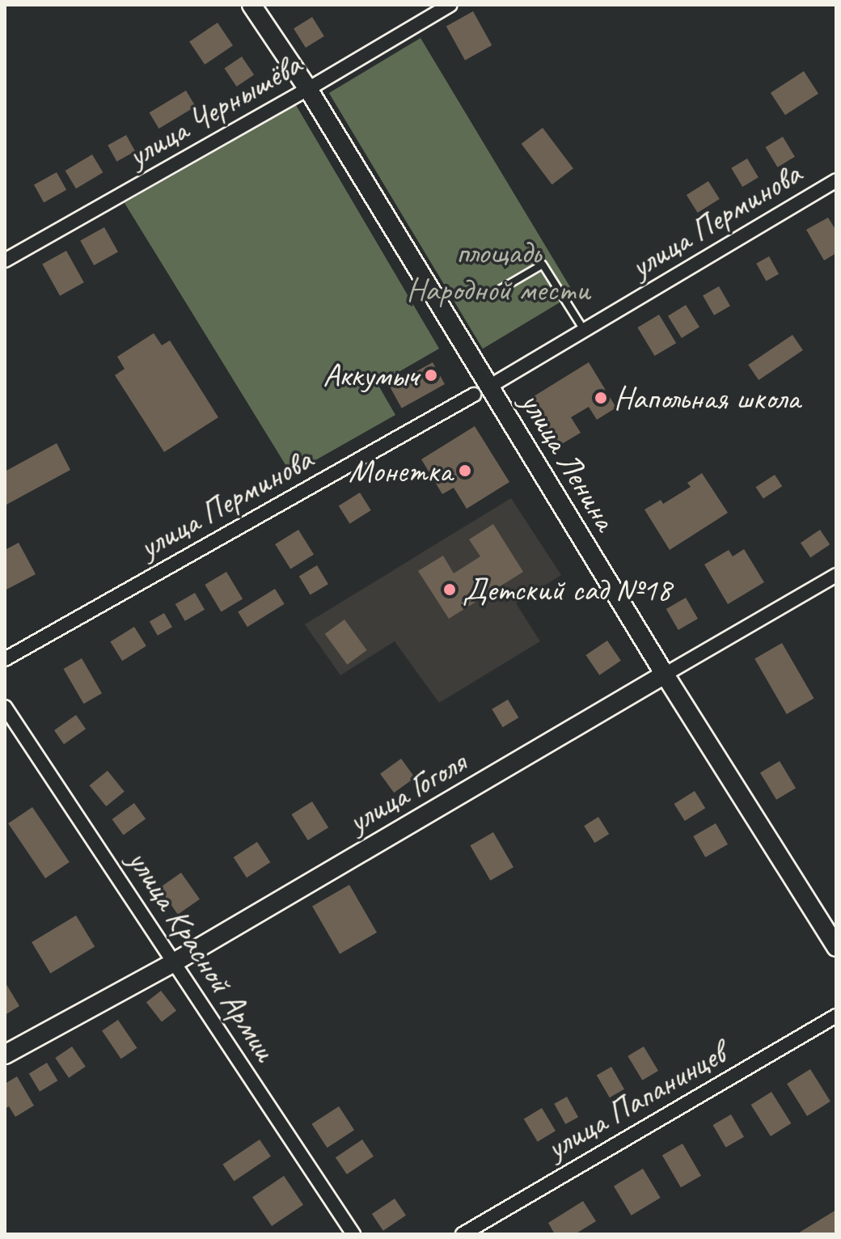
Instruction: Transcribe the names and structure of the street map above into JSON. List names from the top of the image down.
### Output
{
  "streets": {
    "street": [
      "улица Чернышёва",
      "улица Перминова",
      "улица Ленина",
      "улица Гоголя",
      "улица Красной Армии",
      "улица Папанинцев"
    ]
  },
  "crossings": [
    ["улица Чернышёва", "улица Ленина"],
    ["улица Перминова", "улица Ленина"],
    ["улица Ленина", "улица Гоголя"],
    ["улица Гоголя", "улица Красной Армии"]
  ],
  "parks": ["площадь Народной мести"],
  "places": [
    "Аккумыч",
    "Напольная школа",
    "Монетка",
    "Детский сад №18"
  ]
}
